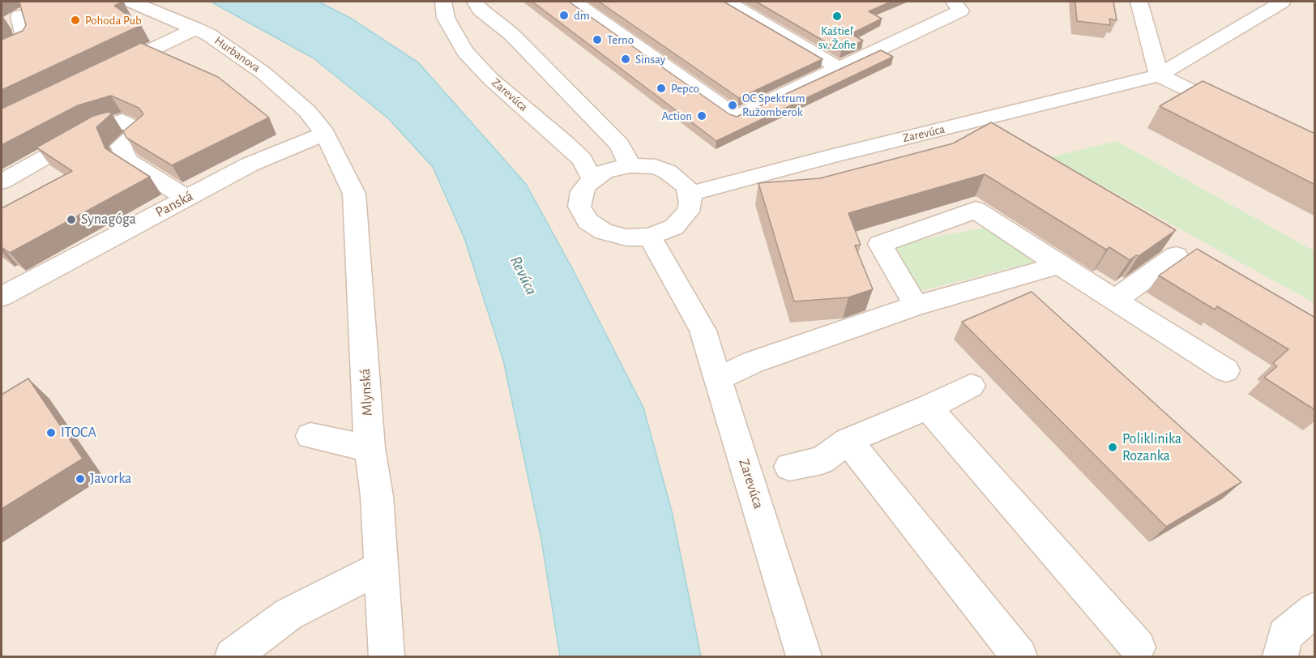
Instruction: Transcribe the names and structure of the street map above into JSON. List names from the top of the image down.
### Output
{
  "streets": {
    "street": [
      "Hurbanova",
      "Zarevúca",
      "Panská",
      "Mlynská"
    ]
  },
  "crossings": [
    ["Hurbanova", "Panská"],
    ["Hurbanova", "Mlynská"],
    ["Panská", "Mlynská"]
  ],
  "water": ["Revúca"],
  "places": [
    "dm",
    "Kaštieľ sv. Žofie",
    "Pohoda Pub",
    "Terno",
    "Sinsay",
    "Pepco",
    "OC Spektrum Ružomberok",
    "Action",
    "Synagóga",
    "ITOCA",
    "Poliklinika Rozanka",
    "Javorka"
  ]
}
